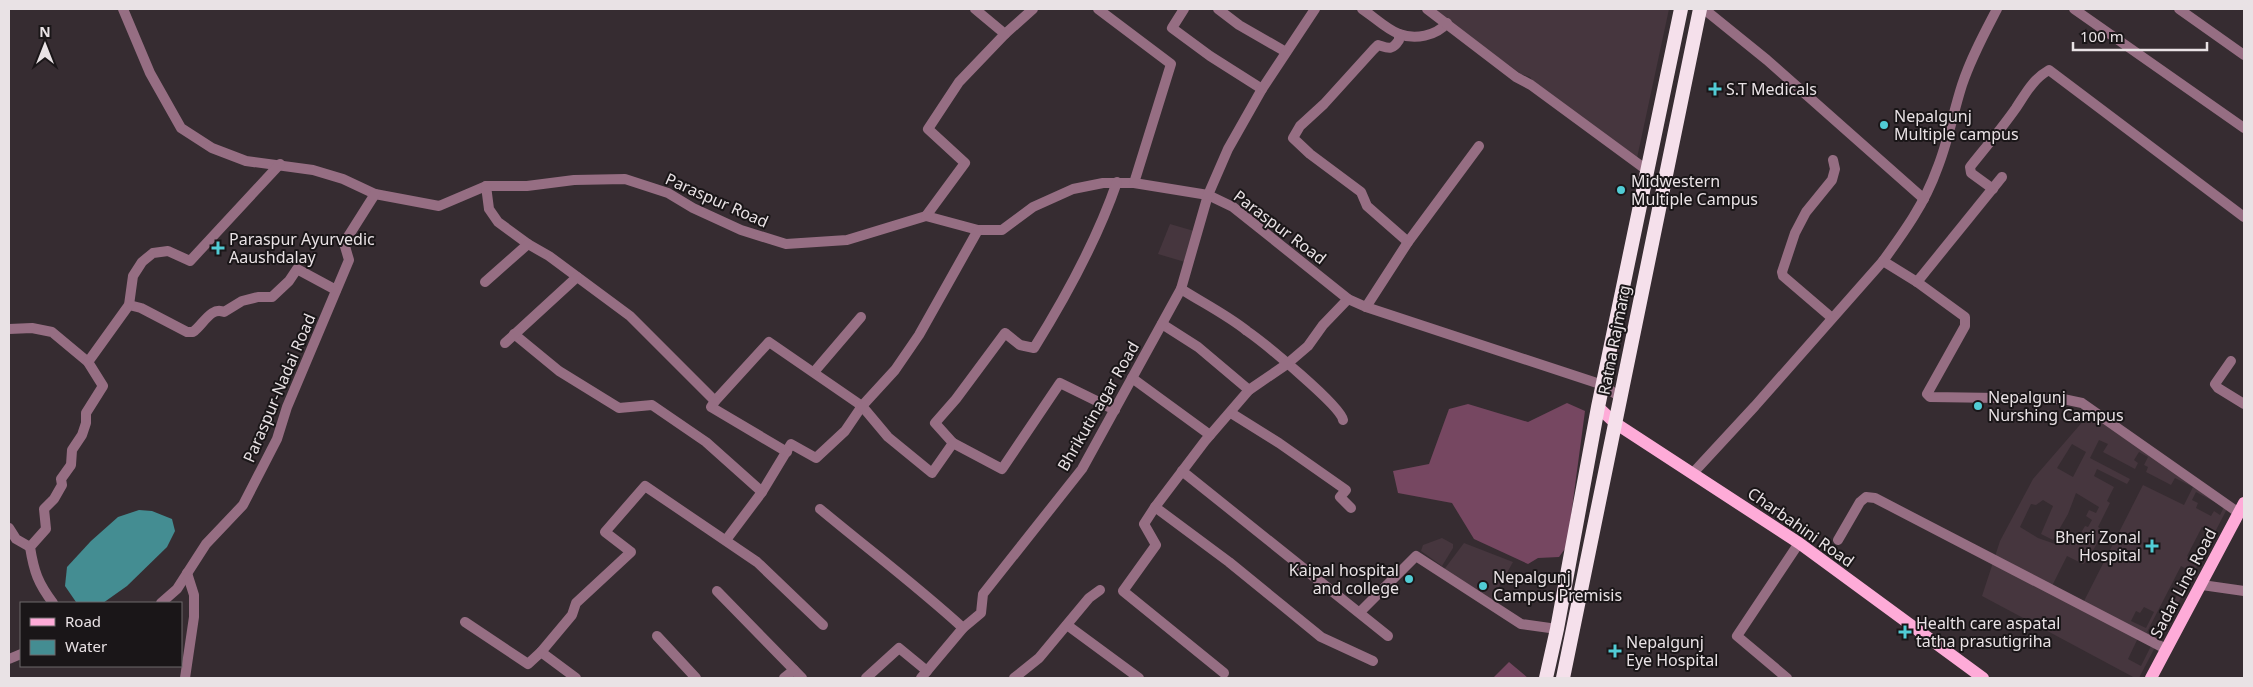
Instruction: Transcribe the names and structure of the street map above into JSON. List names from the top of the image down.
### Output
{
  "streets": {
    "highway": ["Ratna Rajmarg"],
    "main road": ["Charbahini Road", "Sadar Line Road"],
    "street": ["Paraspur Road", "Paraspur-Nadai Road", "Bhrikutinagar Road"]
  },
  "crossings": [
    ["Paraspur Road", "Ratna Rajmarg"],
    ["Paraspur Road", "Paraspur-Nadai Road"],
    ["Paraspur Road", "Bhrikutinagar Road"],
    ["Ratna Rajmarg", "Charbahini Road"]
  ],
  "places": {
    "health": [
      "S.T Medicals",
      "Paraspur Ayurvedic Aaushdalay",
      "Bheri Zonal Hospital",
      "Health care aspatal tatha prasutigriha",
      "Nepalgunj Eye Hospital"
    ],
    "other": [
      "Nepalgunj Multiple campus",
      "Midwestern Multiple Campus",
      "Nepalgunj Nurshing Campus",
      "Kaipal hospital and college",
      "Nepalgunj Campus Premisis"
    ]
  },
  "legend": ["Road", "Water"],
  "scale_bar": "100 m",
  "north": "top"
}
